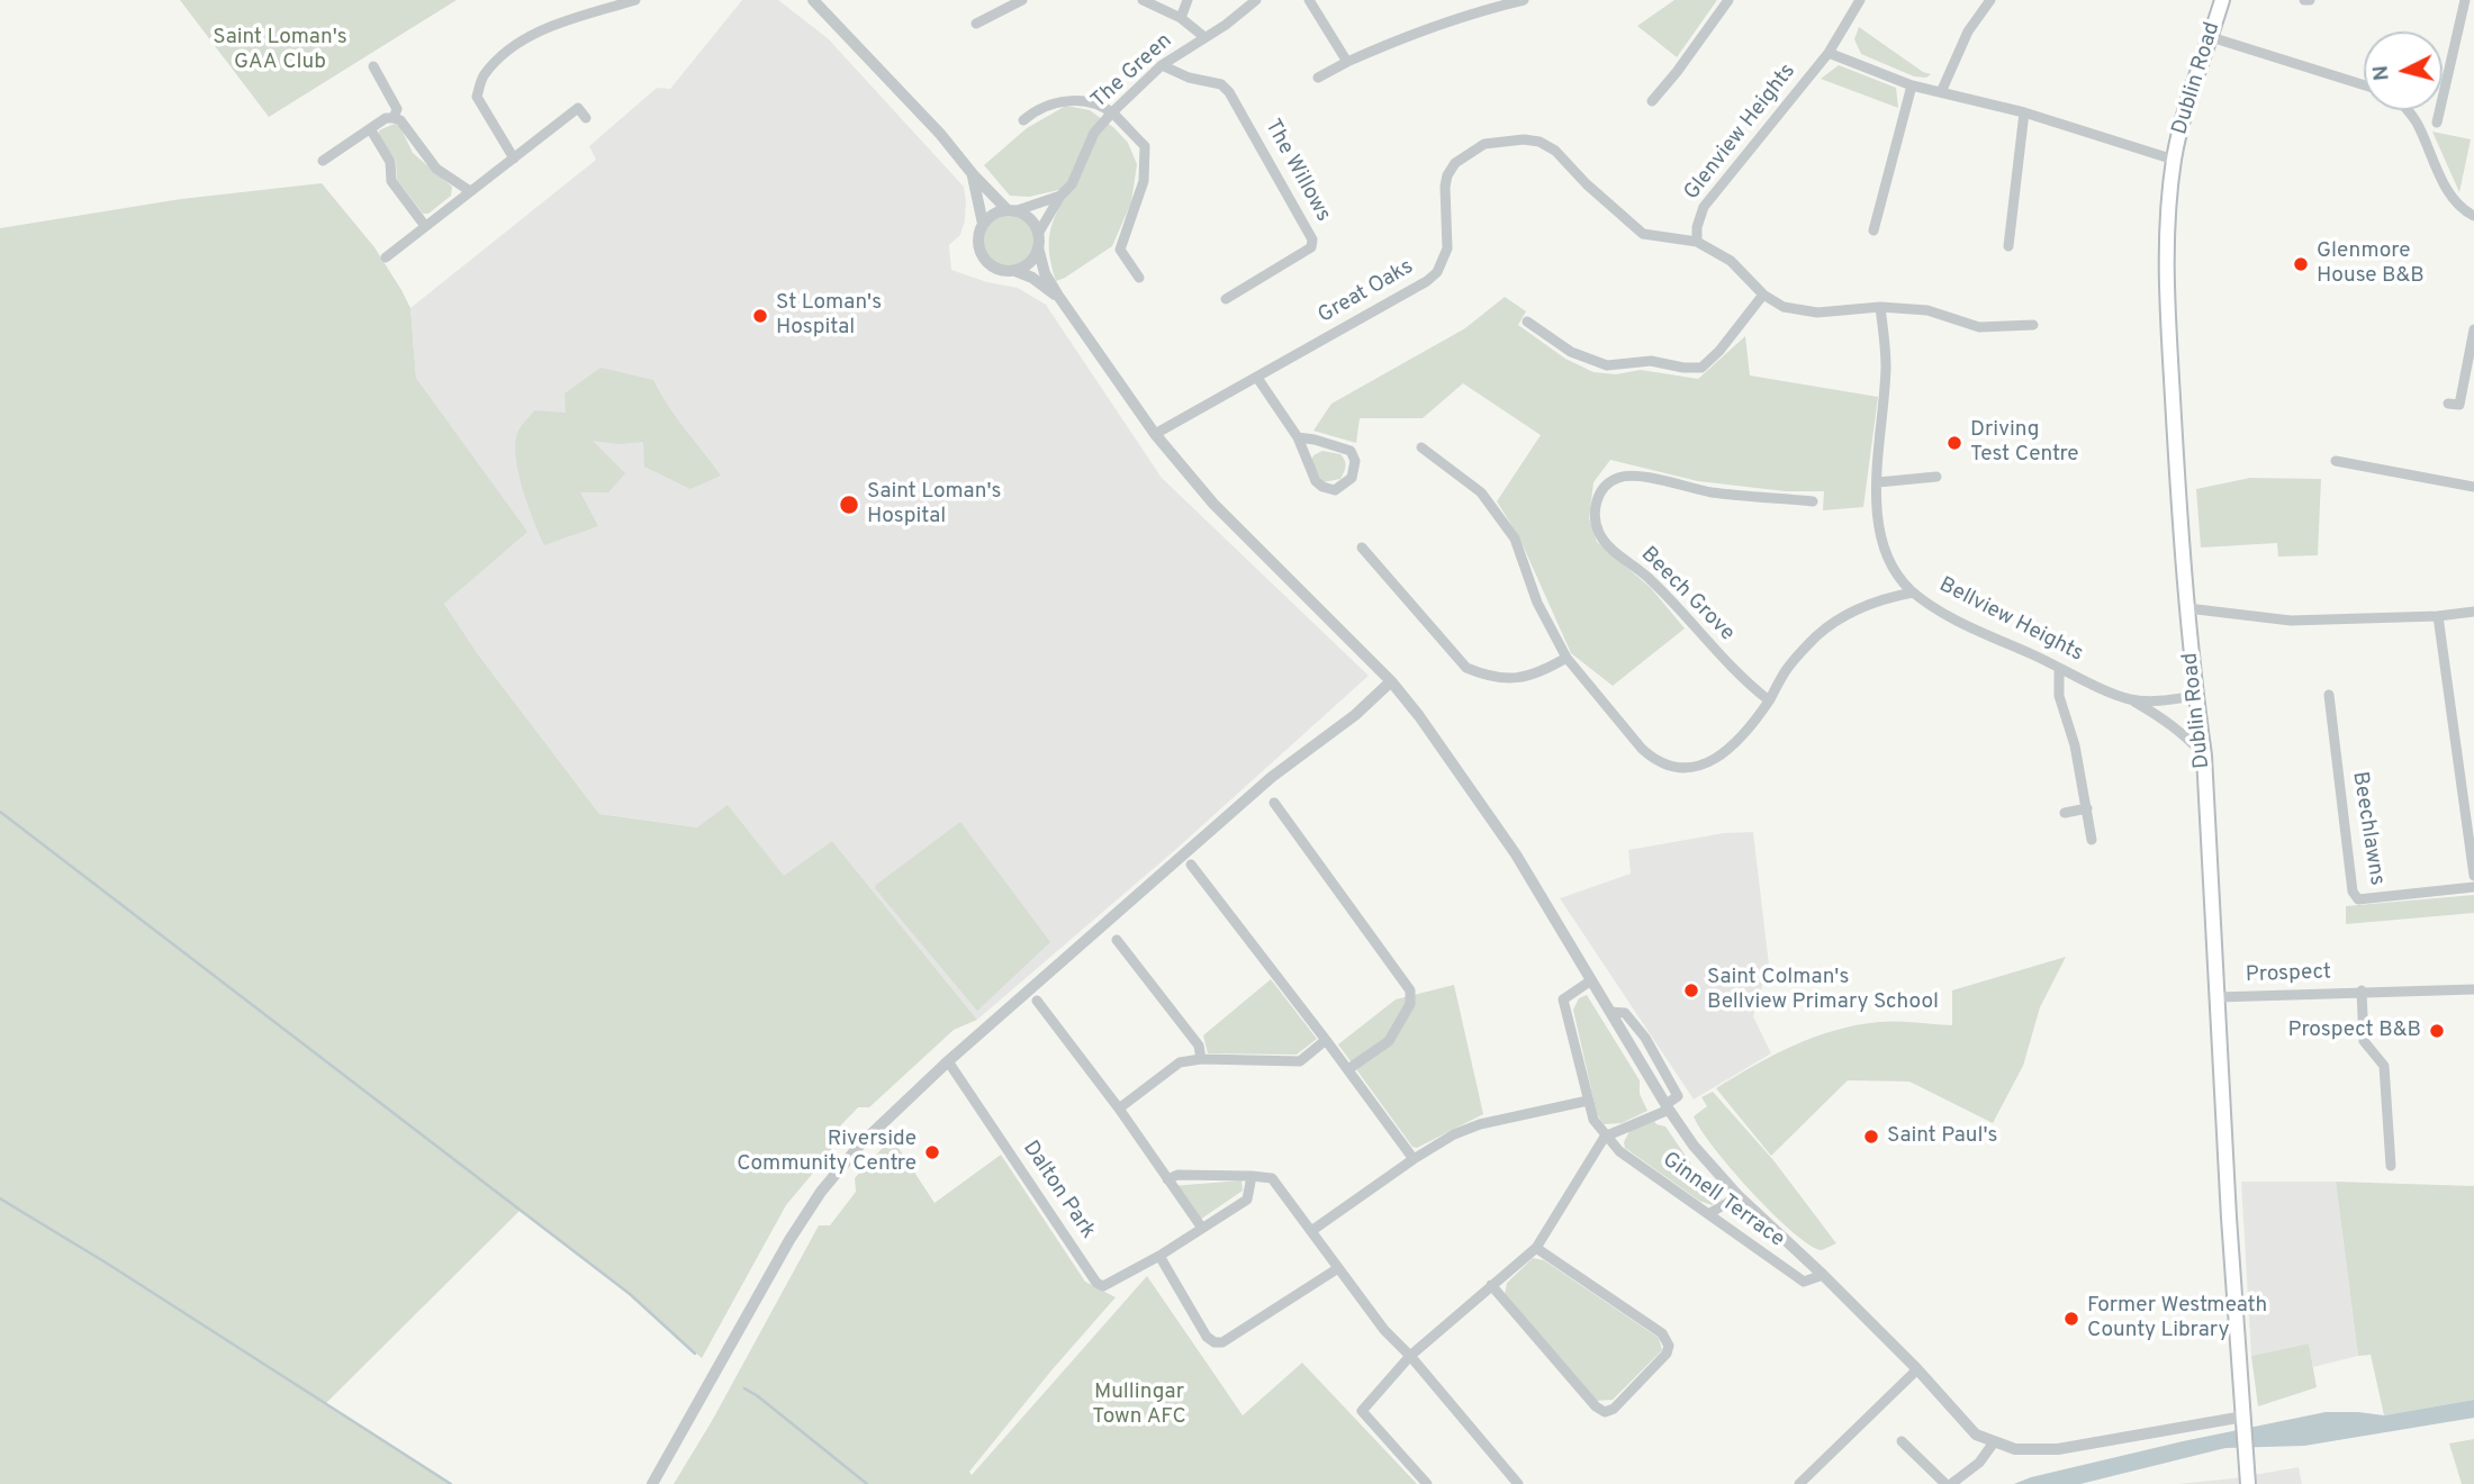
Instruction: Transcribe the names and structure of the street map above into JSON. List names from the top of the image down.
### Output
{
  "streets": {
    "main road": ["Dublin Road"],
    "street": [
      "The Green",
      "Glenview Heights",
      "The Willows",
      "Great Oaks",
      "Beech Grove",
      "Bellview Heights",
      "Beechlawns",
      "Prospect",
      "Dalton Park",
      "Ginnell Terrace"
    ]
  },
  "crossings": [
    ["The Green", "The Willows"],
    ["Dublin Road", "Bellview Heights"],
    ["Dublin Road", "Prospect"],
    ["Glenview Heights", "Great Oaks"]
  ],
  "parks": ["Saint Loman's GAA Club", "Mullingar Town AFC"],
  "places": [
    "Glenmore House B&B",
    "St Loman's Hospital",
    "Driving Test Centre",
    "Saint Loman's Hospital",
    "Saint Colman's Bellview Primary School",
    "Prospect B&B",
    "Saint Paul's",
    "Riverside Community Centre",
    "Former Westmeath County Library"
  ],
  "north": "left"
}
